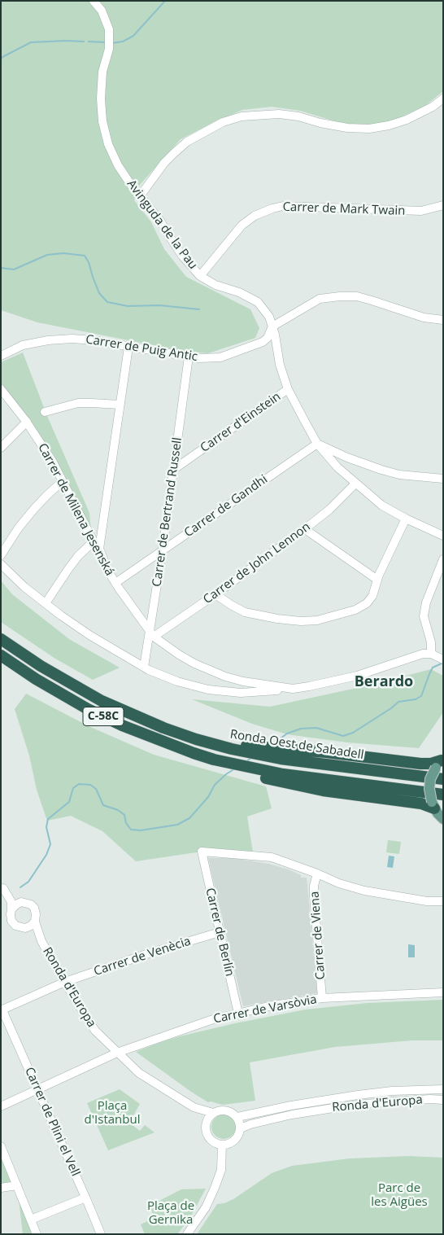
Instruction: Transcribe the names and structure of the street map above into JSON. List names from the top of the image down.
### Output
{
  "streets": {
    "highway": ["C-58C", "Ronda Oest de Sabadell"],
    "street": [
      "Carrer de Mark Twain",
      "Avinguda de la Pau",
      "Carrer de Puig Antic",
      "Carrer d'Einstein",
      "Carrer de Gandhi",
      "Carrer de Milena Jesenská",
      "Carrer de Bertrand Russell",
      "Carrer de John Lennon",
      "Carrer de Berlín",
      "Carrer de Viena",
      "Carrer de Venècia",
      "Ronda d'Europa",
      "Carrer de Varsòvia",
      "Carrer de Plini el Vell"
    ]
  },
  "crossings": [
    ["Carrer de Mark Twain", "Avinguda de la Pau"],
    ["Avinguda de la Pau", "Carrer de Puig Antic"],
    ["Avinguda de la Pau", "Carrer d'Einstein"],
    ["Avinguda de la Pau", "Carrer de Gandhi"],
    ["Avinguda de la Pau", "Carrer de John Lennon"],
    ["Carrer de Puig Antic", "Carrer de Bertrand Russell"],
    ["Carrer d'Einstein", "Carrer de Bertrand Russell"],
    ["Carrer de Gandhi", "Carrer de Milena Jesenská"],
    ["Carrer de Gandhi", "Carrer de Bertrand Russell"],
    ["Carrer de Milena Jesenská", "Carrer de Bertrand Russell"],
    ["Carrer de Milena Jesenská", "Carrer de John Lennon"],
    ["Carrer de Bertrand Russell", "Carrer de John Lennon"],
    ["Carrer de Berlín", "Carrer de Viena"],
    ["Carrer de Berlín", "Carrer de Venècia"],
    ["Carrer de Berlín", "Carrer de Varsòvia"],
    ["Carrer de Viena", "Carrer de Varsòvia"],
    ["Carrer de Venècia", "Ronda d'Europa"],
    ["Carrer de Venècia", "Carrer de Plini el Vell"],
    ["Ronda d'Europa", "Carrer de Varsòvia"],
    ["Carrer de Varsòvia", "Carrer de Plini el Vell"]
  ],
  "districts": ["Berardo"],
  "parks": ["Plaça d'Istanbul", "Parc de les Aigües", "Plaça de Gernika"]
}
